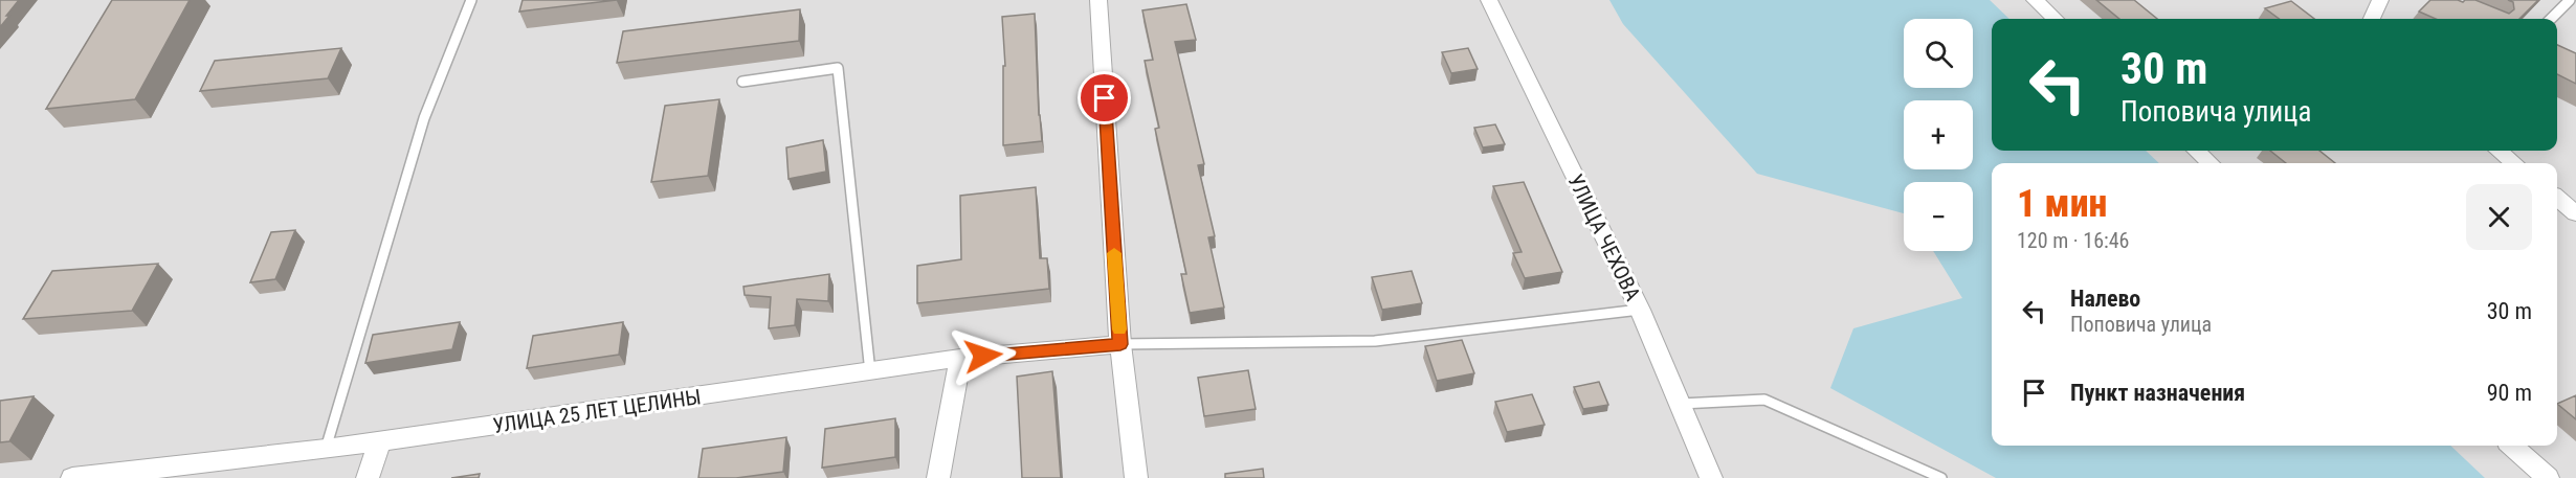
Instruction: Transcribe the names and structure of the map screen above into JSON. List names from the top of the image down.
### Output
{
  "streets": {
    "street": ["УЛИЦА ЧЕХОВА", "УЛИЦА 25 ЛЕТ ЦЕЛИНЫ"]
  },
  "page": {
    "map_buttons": ["+", "−"],
    "turn": ["30 m", "Поповича улица"],
    "heading": ["1 мин", "120 m · 16:46"],
    "list": [
      {
        "name": "Налево",
        "note": "Поповича улица",
        "value": "30 m"
      },
      {
        "name": "Пункт назначения",
        "value": "90 m"
      }
    ]
  }
}
